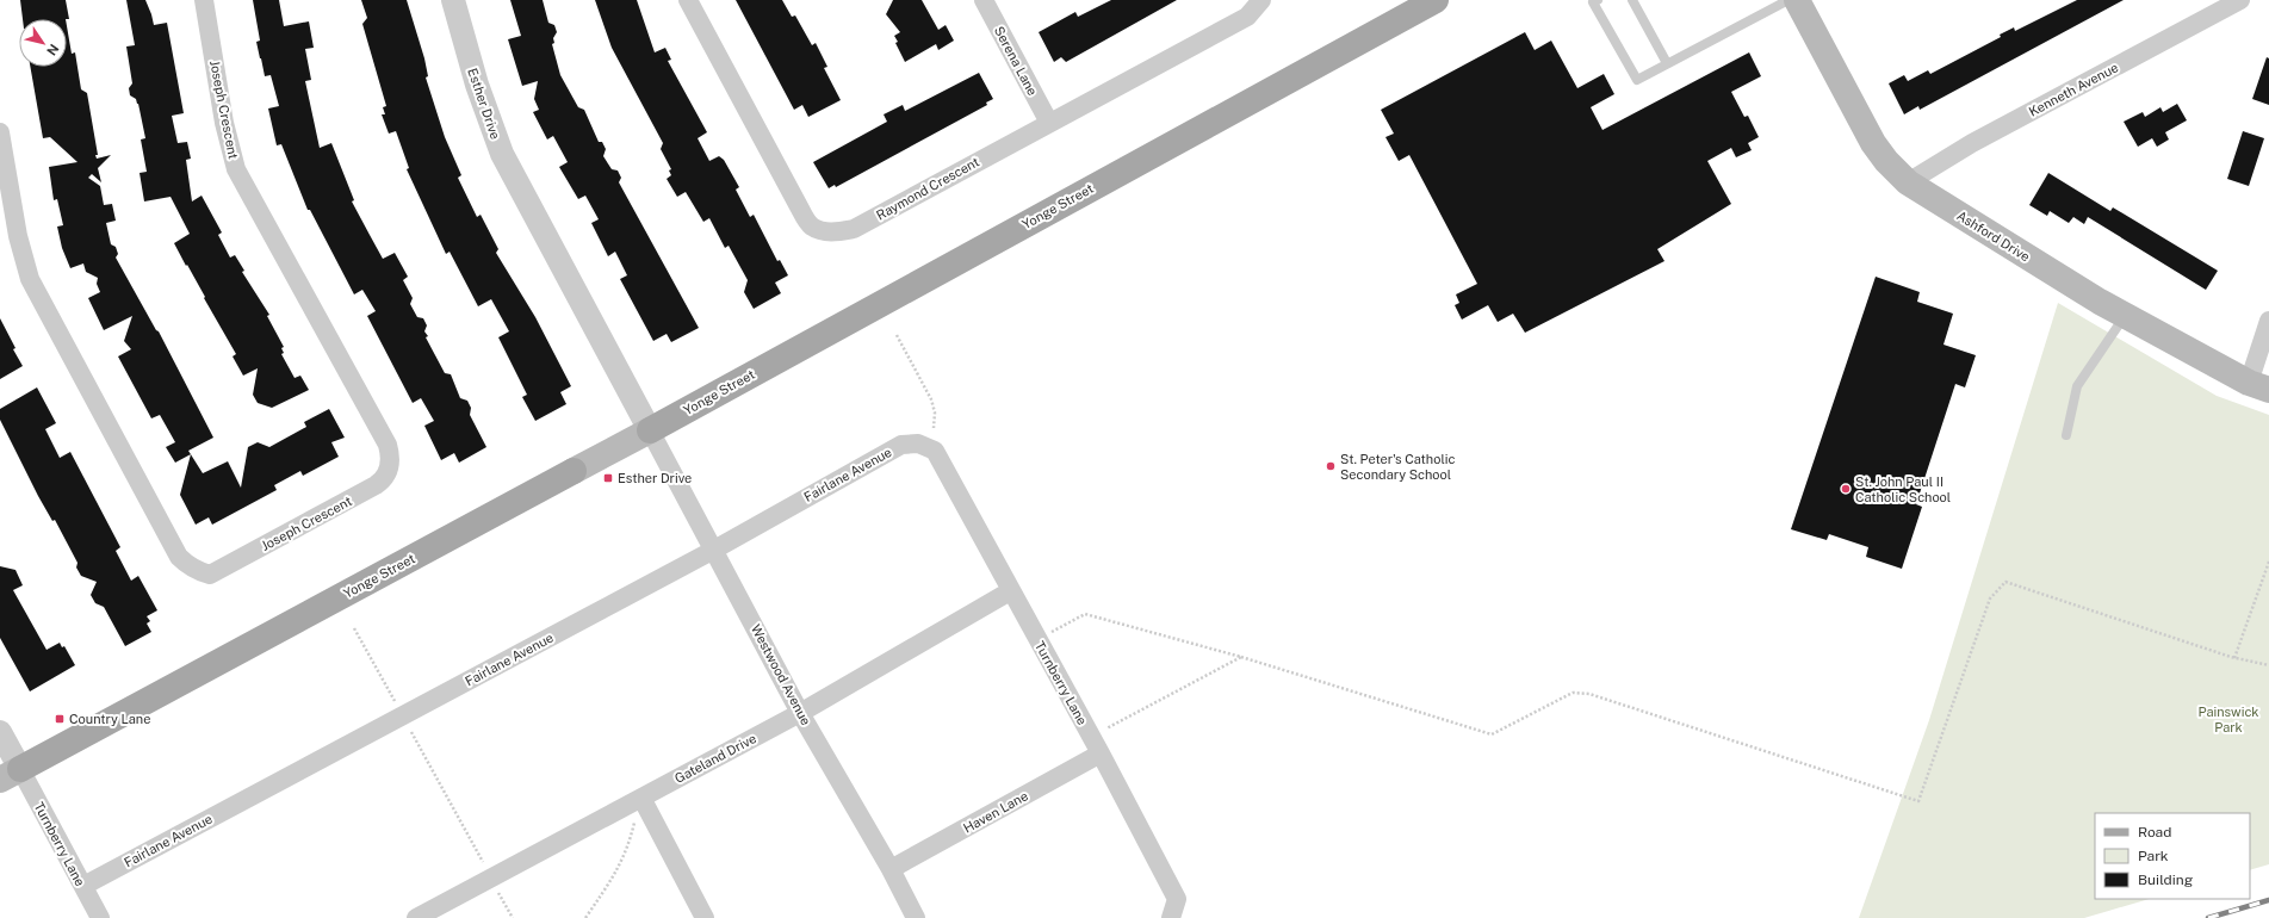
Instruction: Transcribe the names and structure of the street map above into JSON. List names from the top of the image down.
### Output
{
  "streets": {
    "main road": ["Yonge Street", "Ashford Drive"],
    "street": [
      "Serena Lane",
      "Kenneth Avenue",
      "Esther Drive",
      "Joseph Crescent",
      "Raymond Crescent",
      "Fairlane Avenue",
      "Westwood Avenue",
      "Turnberry Lane",
      "Gateland Drive",
      "Haven Lane"
    ]
  },
  "crossings": [
    ["Serena Lane", "Raymond Crescent"],
    ["Kenneth Avenue", "Ashford Drive"],
    ["Esther Drive", "Yonge Street"],
    ["Esther Drive", "Westwood Avenue"],
    ["Yonge Street", "Westwood Avenue"],
    ["Yonge Street", "Turnberry Lane"],
    ["Fairlane Avenue", "Westwood Avenue"],
    ["Fairlane Avenue", "Turnberry Lane"],
    ["Westwood Avenue", "Gateland Drive"],
    ["Westwood Avenue", "Haven Lane"],
    ["Turnberry Lane", "Gateland Drive"],
    ["Turnberry Lane", "Haven Lane"]
  ],
  "parks": ["Painswick Park"],
  "places": {
    "other": ["St. Peter's Catholic Secondary School", "St. John Paul II Catholic School"],
    "transit": ["Esther Drive", "Country Lane"]
  },
  "legend": ["Road", "Park", "Building"],
  "north": "bottom right"
}
